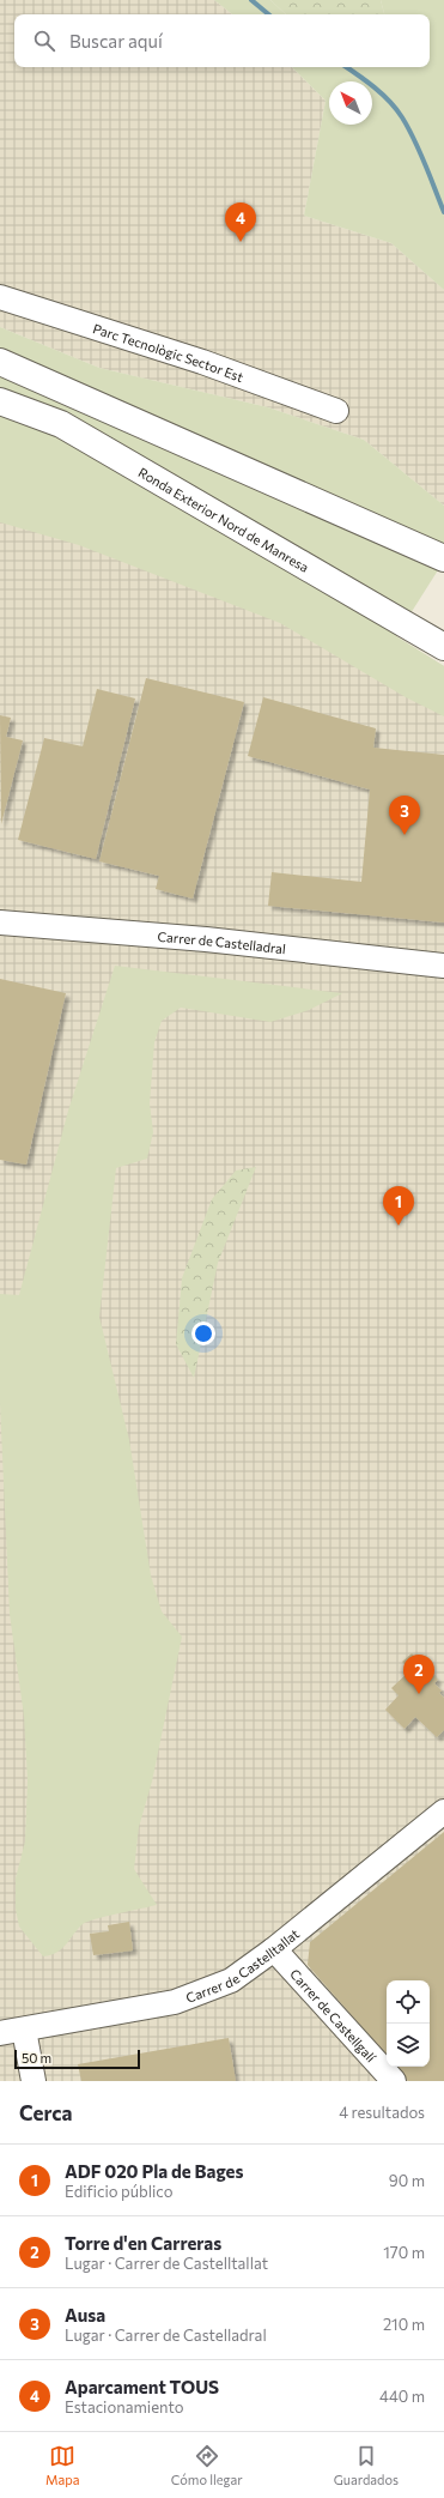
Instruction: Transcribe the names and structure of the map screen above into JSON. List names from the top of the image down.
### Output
{
  "streets": {
    "highway": ["Ronda Exterior Nord de Manresa"],
    "street": [
      "Parc Tecnològic Sector Est",
      "Carrer de Castelladral",
      "Carrer de Castelltallat",
      "Carrer de Castellgalí"
    ]
  },
  "crossings": [
    ["Carrer de Castelltallat", "Carrer de Castellgalí"]
  ],
  "scale_bar": "50 m",
  "north": "top left",
  "page": {
    "search": "Buscar aquí",
    "pins": [
      "4",
      "3",
      "1",
      "2"
    ],
    "scale": "50 m",
    "heading": ["Cerca", "4 resultados"],
    "list": [
      {
        "mark": "1",
        "name": "ADF 020 Pla de Bages",
        "note": "Edificio público",
        "value": "90 m"
      },
      {
        "mark": "2",
        "name": "Torre d'en Carreras",
        "note": "Lugar · Carrer de Castelltallat",
        "value": "170 m"
      },
      {
        "mark": "3",
        "name": "Ausa",
        "note": "Lugar · Carrer de Castelladral",
        "value": "210 m"
      },
      {
        "mark": "4",
        "name": "Aparcament TOUS",
        "note": "Estacionamiento",
        "value": "440 m"
      }
    ],
    "nav": ["Mapa", "Cómo llegar", "Guardados"]
  }
}
